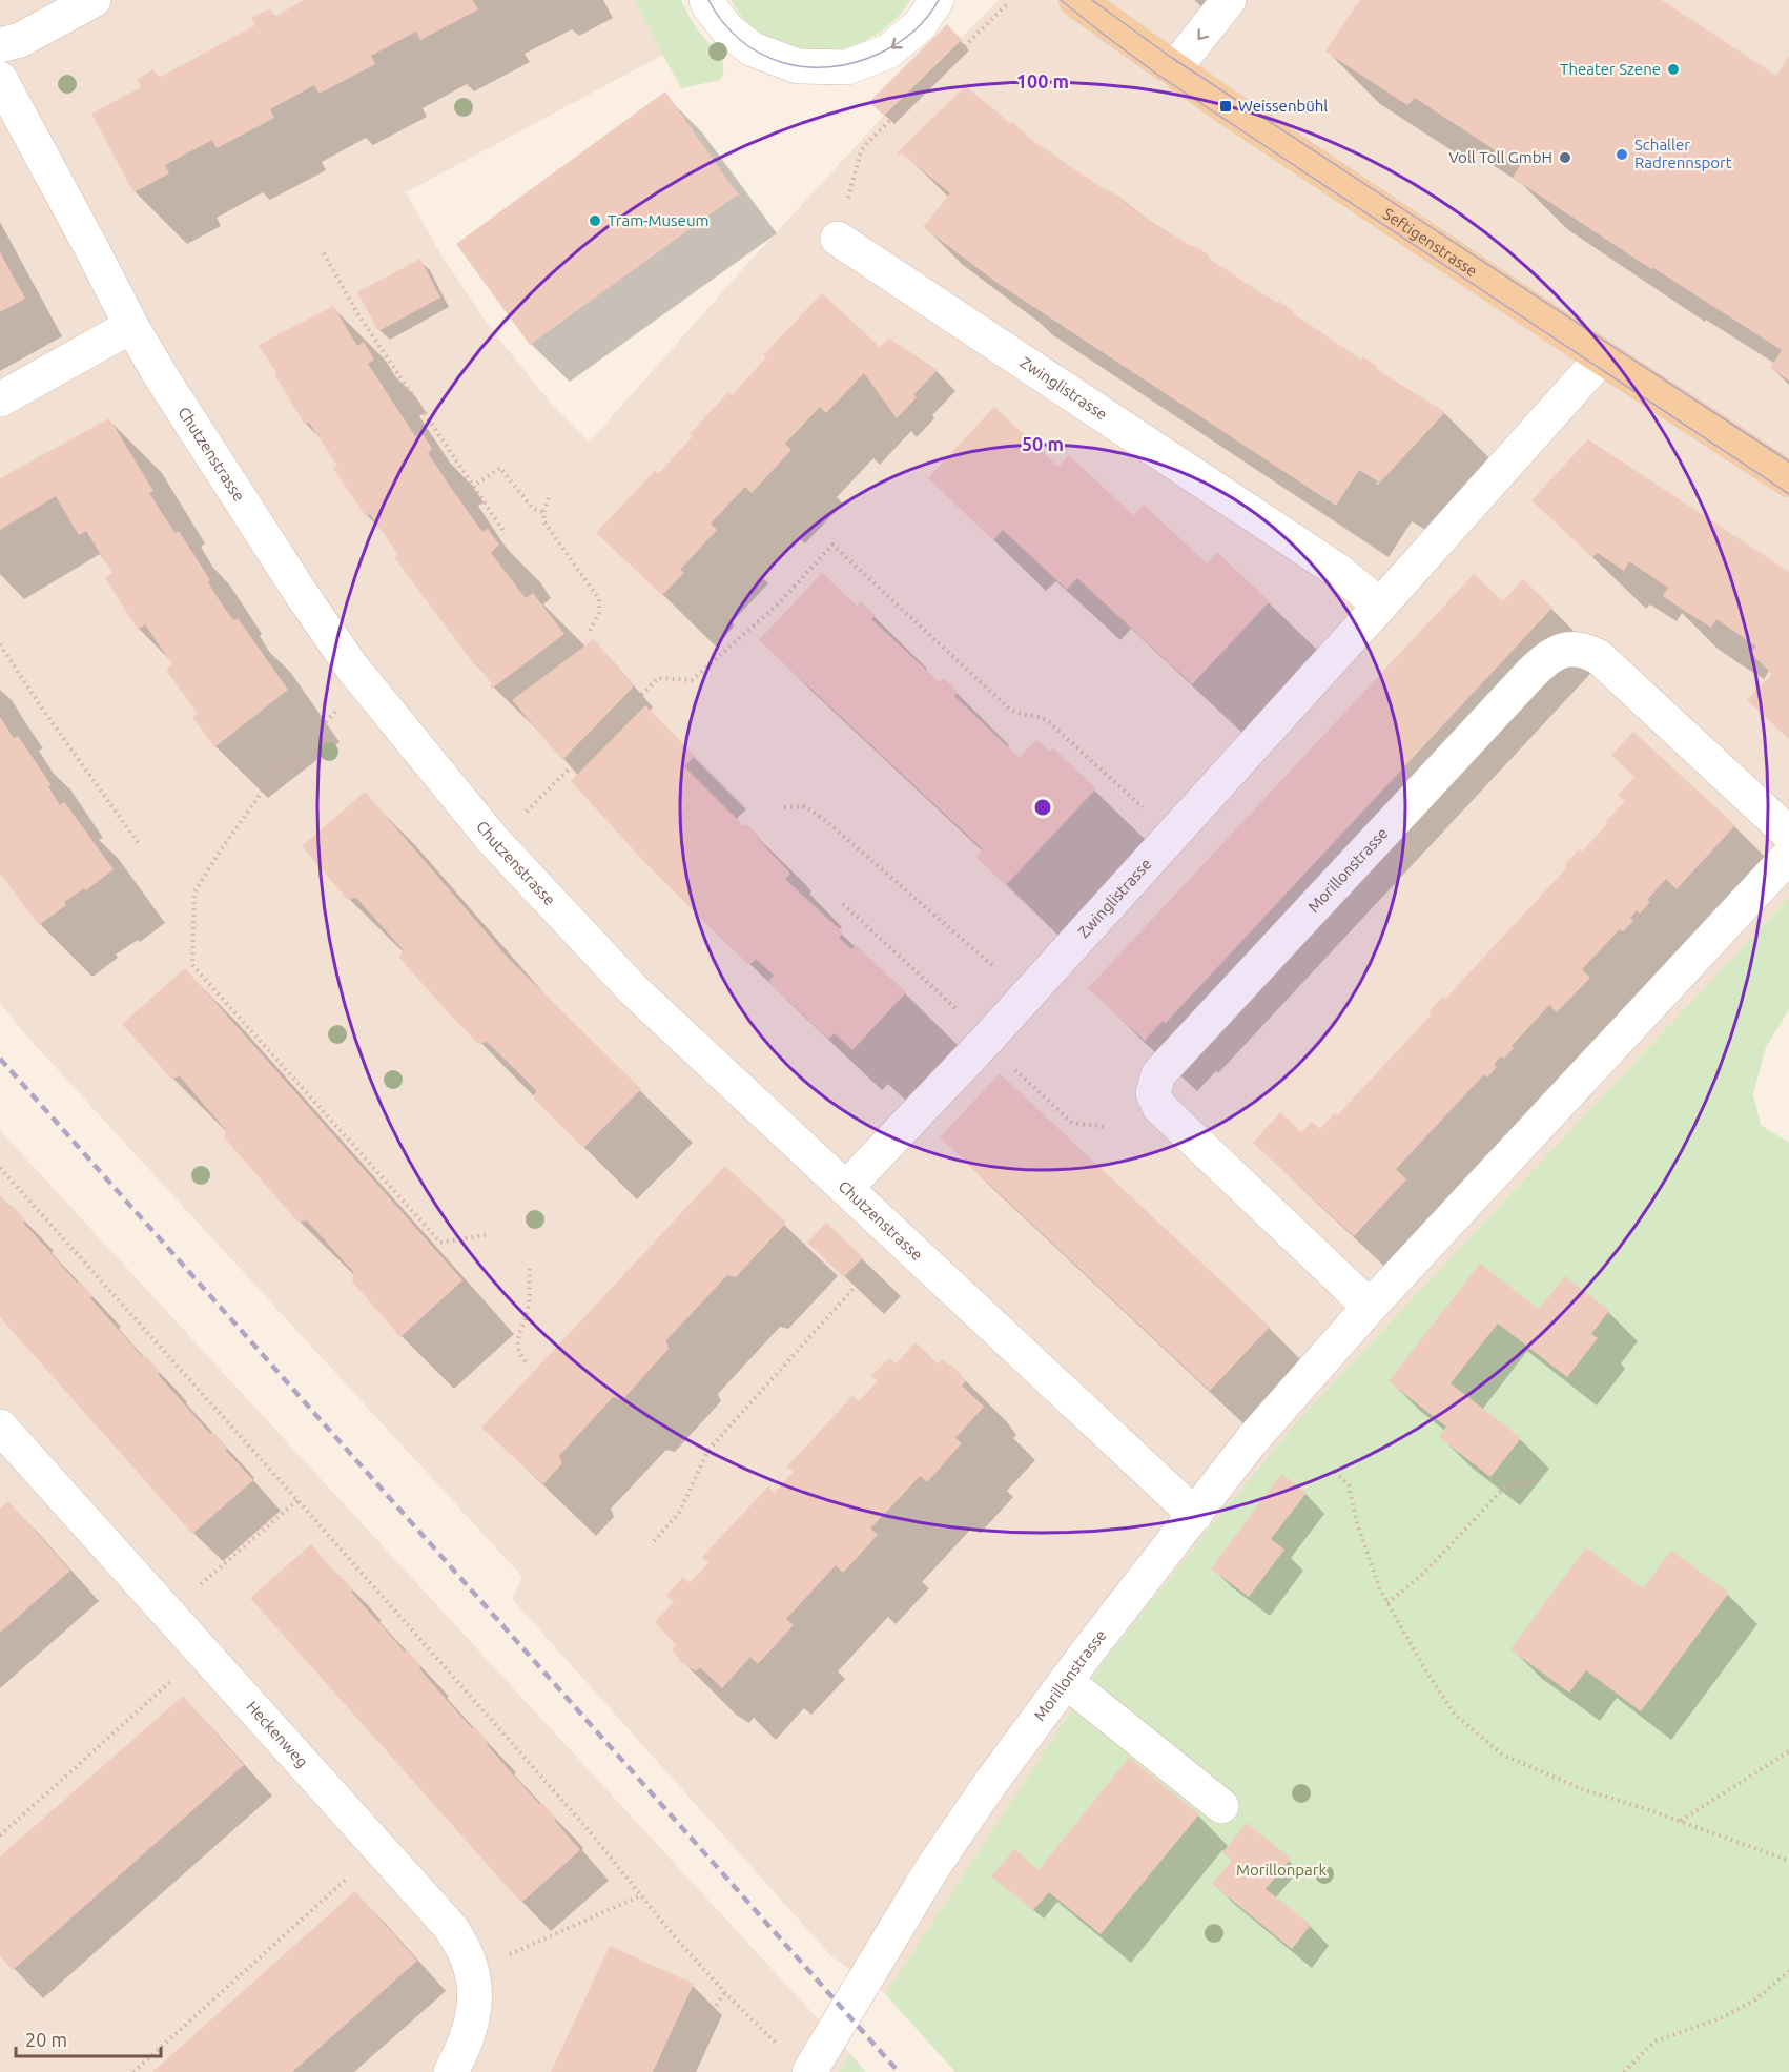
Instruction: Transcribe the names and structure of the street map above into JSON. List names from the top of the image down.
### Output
{
  "streets": {
    "main road": ["Seftigenstrasse"],
    "street": [
      "Zwinglistrasse",
      "Chutzenstrasse",
      "Morillonstrasse",
      "Heckenweg"
    ]
  },
  "crossings": [
    ["Seftigenstrasse", "Zwinglistrasse"],
    ["Zwinglistrasse", "Chutzenstrasse"],
    ["Chutzenstrasse", "Morillonstrasse"]
  ],
  "parks": ["Morillonpark"],
  "places": {
    "other": [
      "Theater Szene",
      "Schaller Radrennsport",
      "Voll Toll GmbH",
      "Tram-Museum"
    ],
    "transit": ["Weissenbühl"]
  },
  "scale_bar": "20 m",
  "rings": ["100 m", "50 m"]
}
